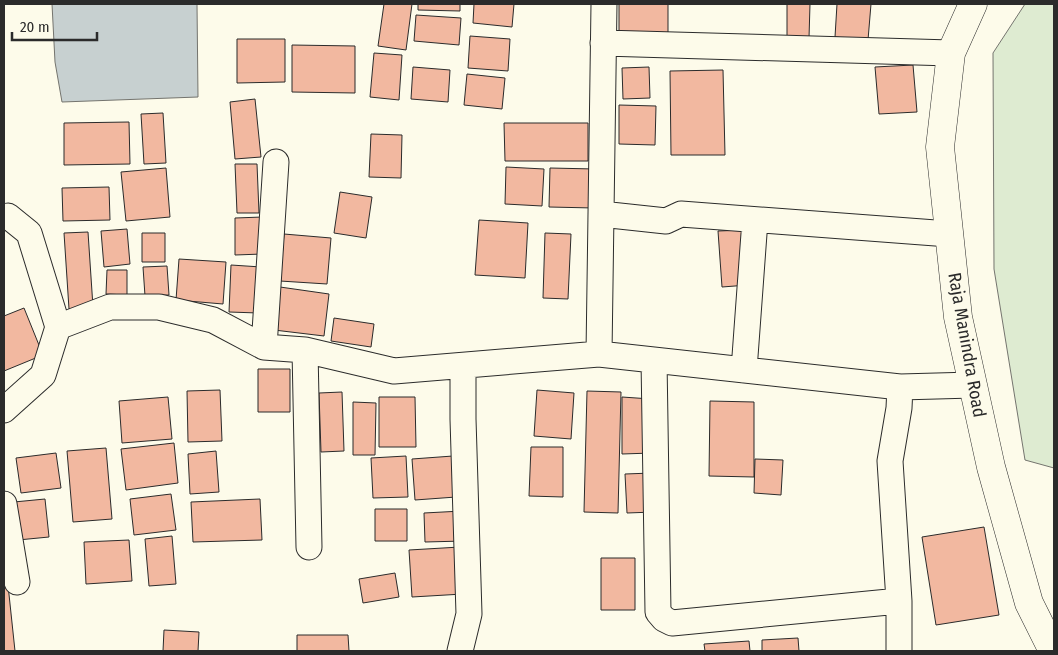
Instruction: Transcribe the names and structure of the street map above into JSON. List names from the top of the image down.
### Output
{
  "streets": {
    "street": ["Raja Manindra Road"]
  },
  "scale_bar": "20 m"
}
